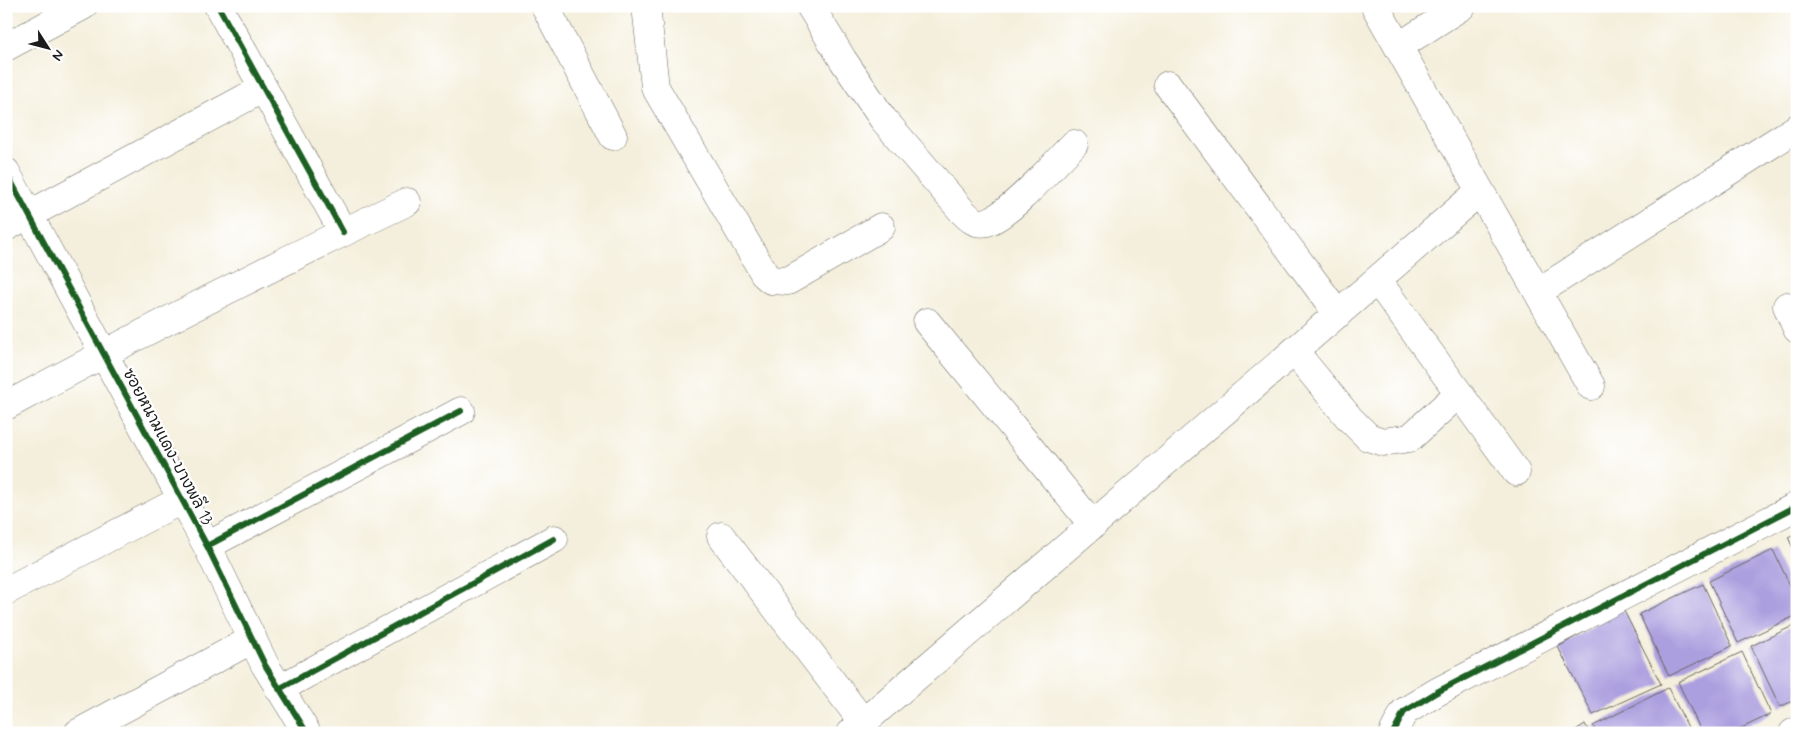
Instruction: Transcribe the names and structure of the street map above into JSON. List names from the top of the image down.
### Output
{
  "streets": {
    "street": ["ซอยหนามแดง-บางพลี 13"]
  },
  "north": "bottom right"
}
